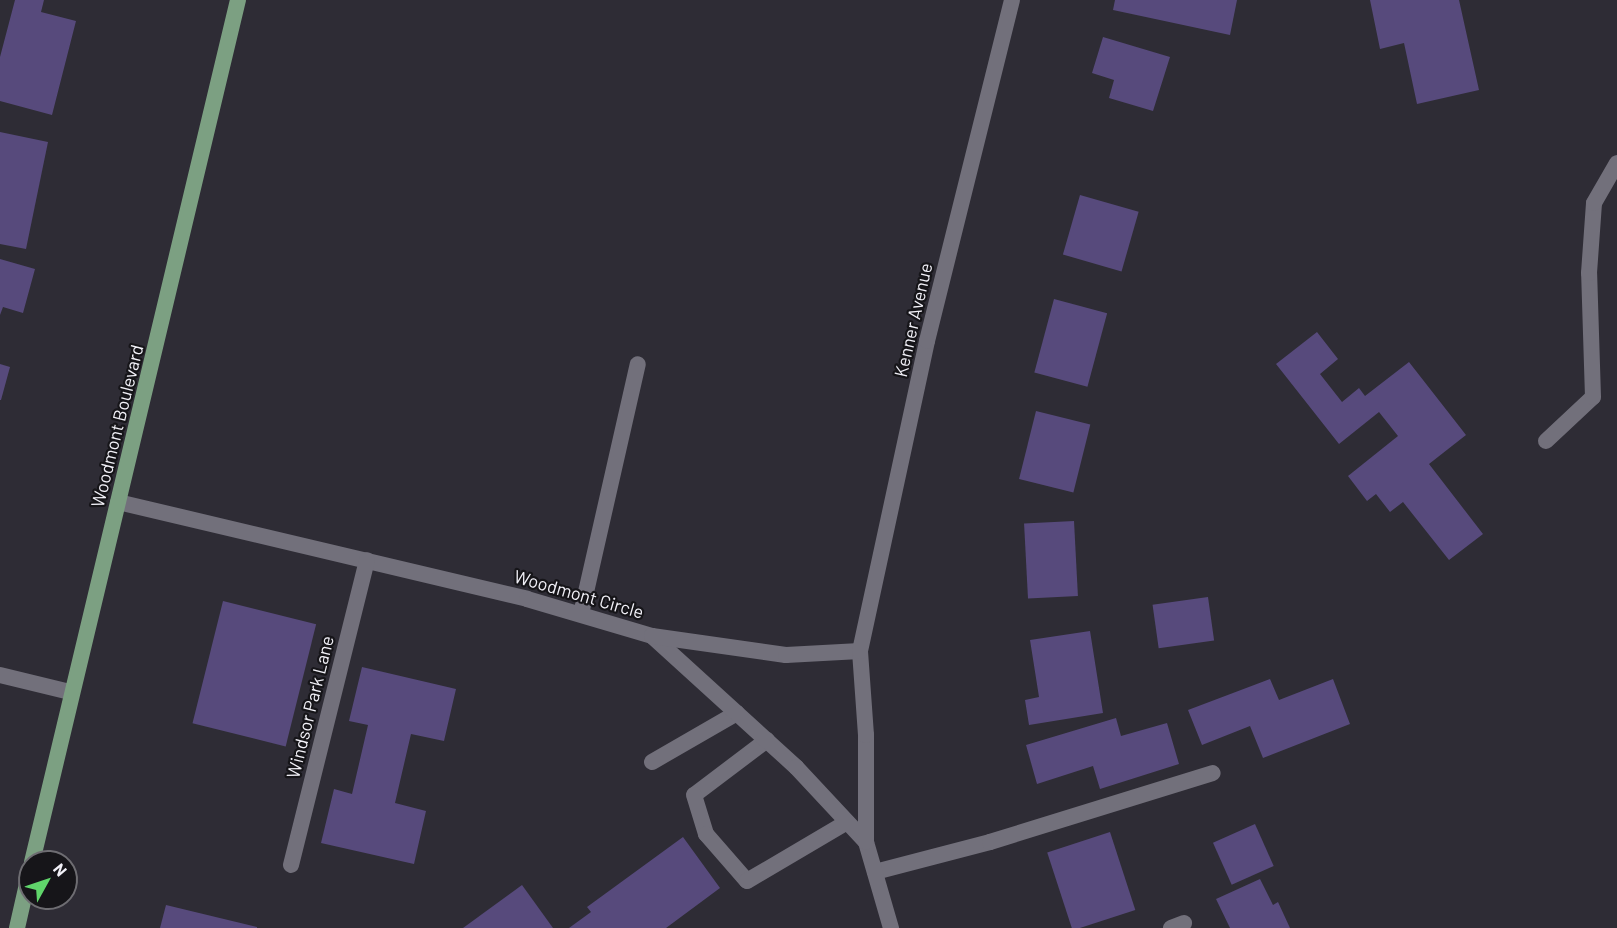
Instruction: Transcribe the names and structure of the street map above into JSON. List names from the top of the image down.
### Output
{
  "streets": {
    "main road": ["Woodmont Boulevard"],
    "street": ["Kenner Avenue", "Woodmont Circle", "Windsor Park Lane"]
  },
  "crossings": [
    ["Kenner Avenue", "Woodmont Circle"],
    ["Woodmont Boulevard", "Woodmont Circle"],
    ["Woodmont Circle", "Windsor Park Lane"]
  ],
  "north": "top right"
}
